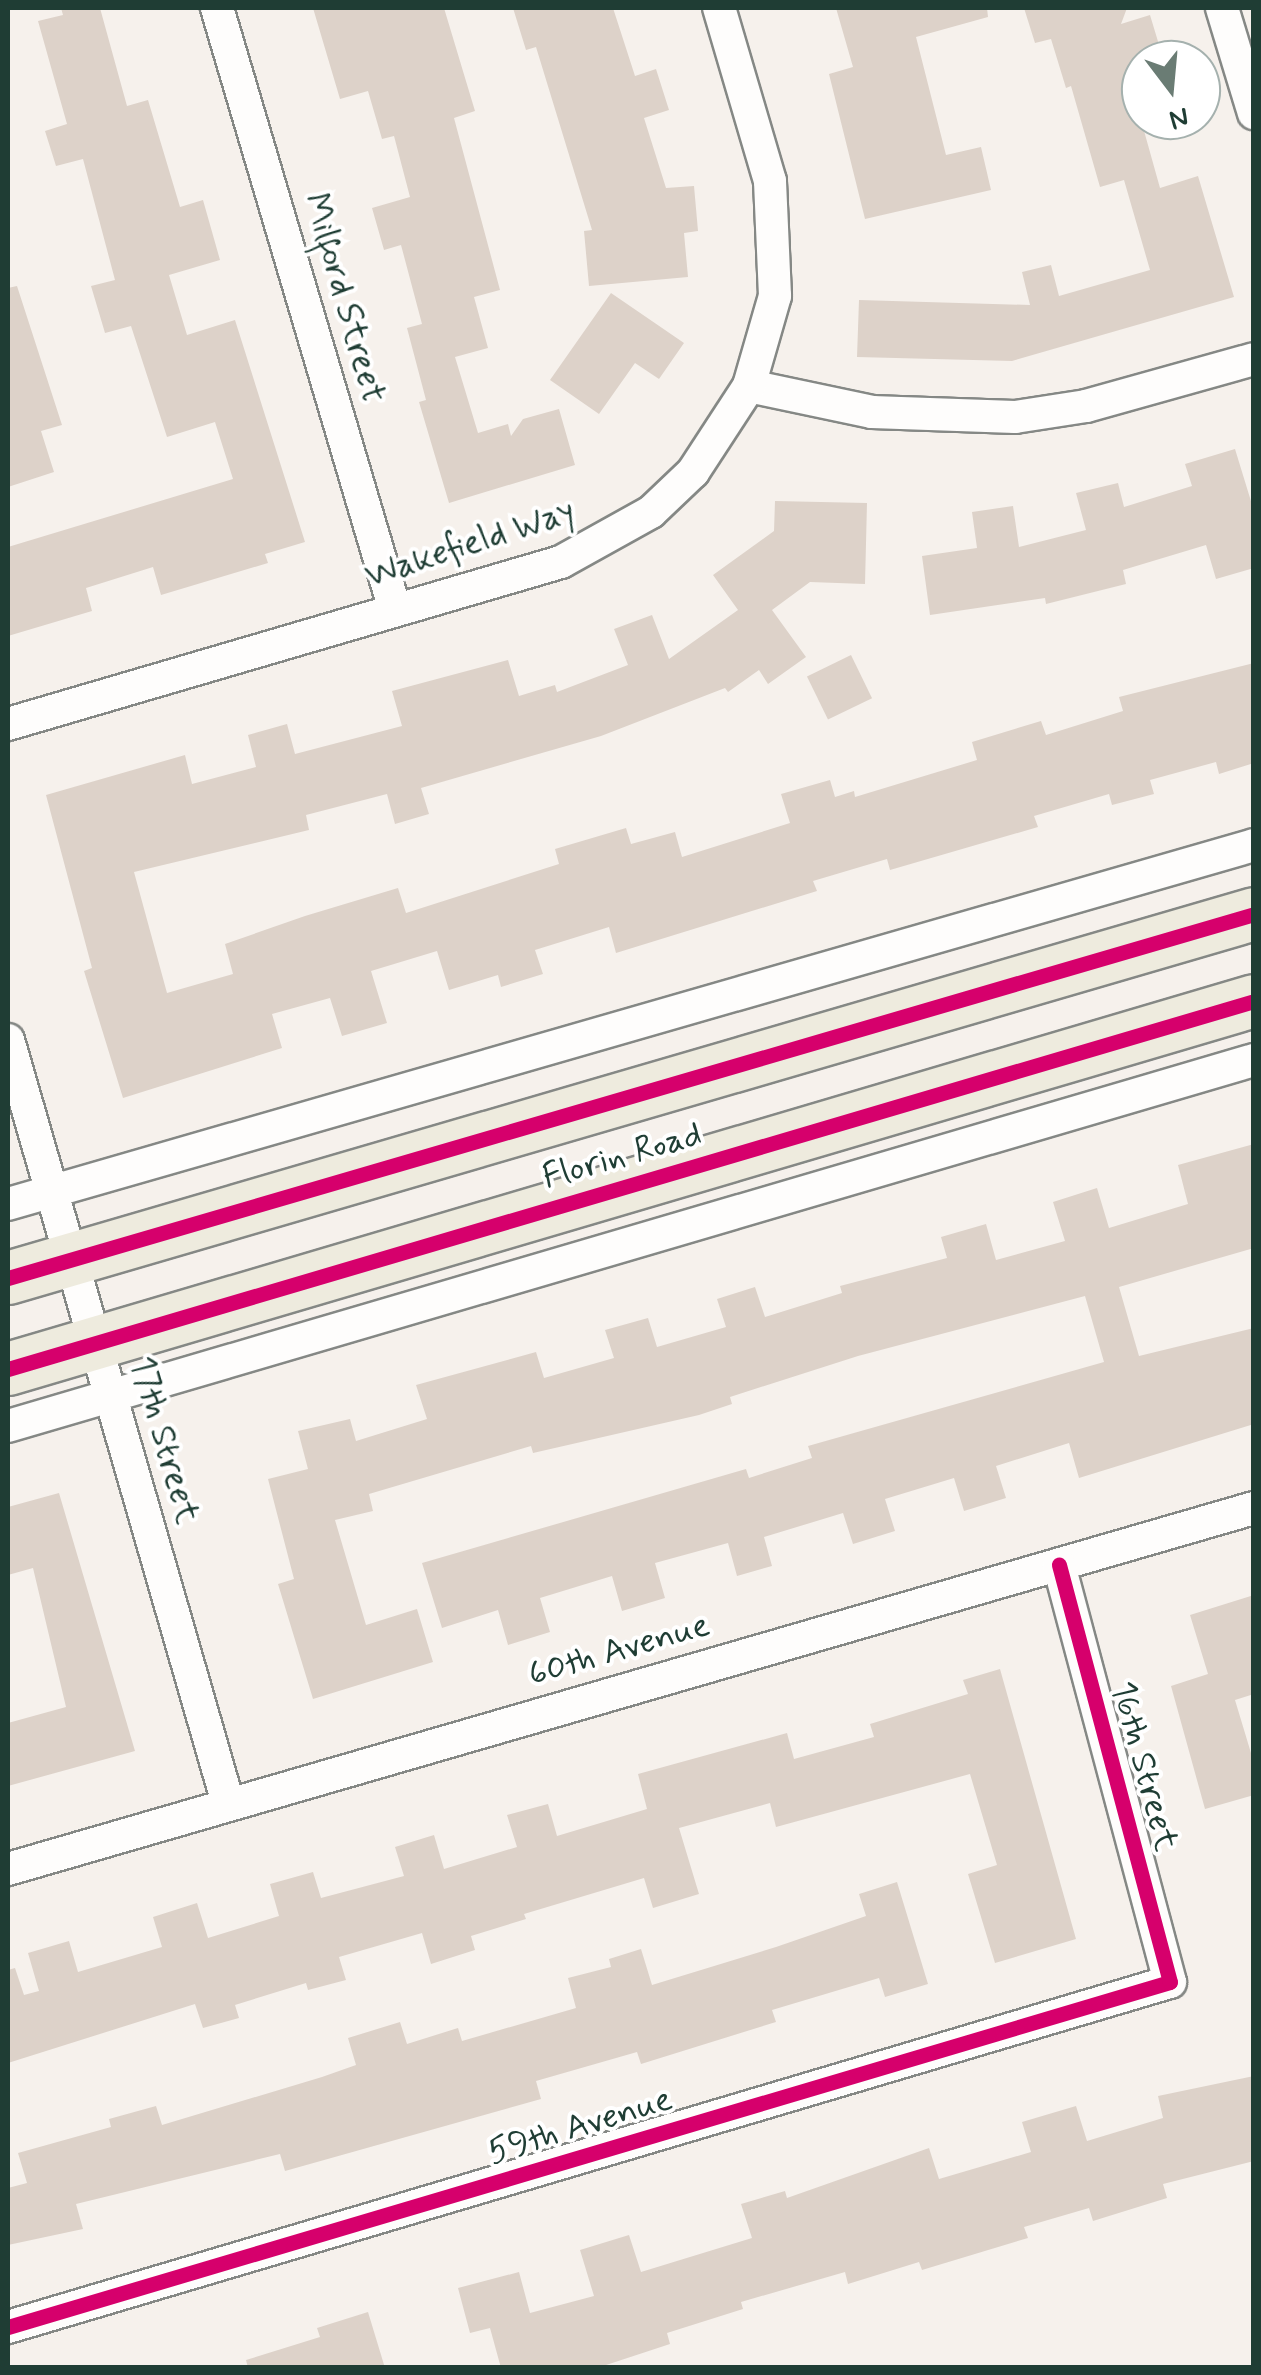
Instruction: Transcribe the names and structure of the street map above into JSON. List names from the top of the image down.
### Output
{
  "streets": {
    "main road": ["Florin Road"],
    "street": [
      "Milford Street",
      "Wakefield Way",
      "17th Street",
      "60th Avenue",
      "16th Street",
      "59th Avenue"
    ]
  },
  "crossings": [
    ["Milford Street", "Wakefield Way"],
    ["Florin Road", "17th Street"],
    ["17th Street", "60th Avenue"],
    ["60th Avenue", "16th Street"],
    ["16th Street", "59th Avenue"]
  ],
  "north": "bottom"
}
